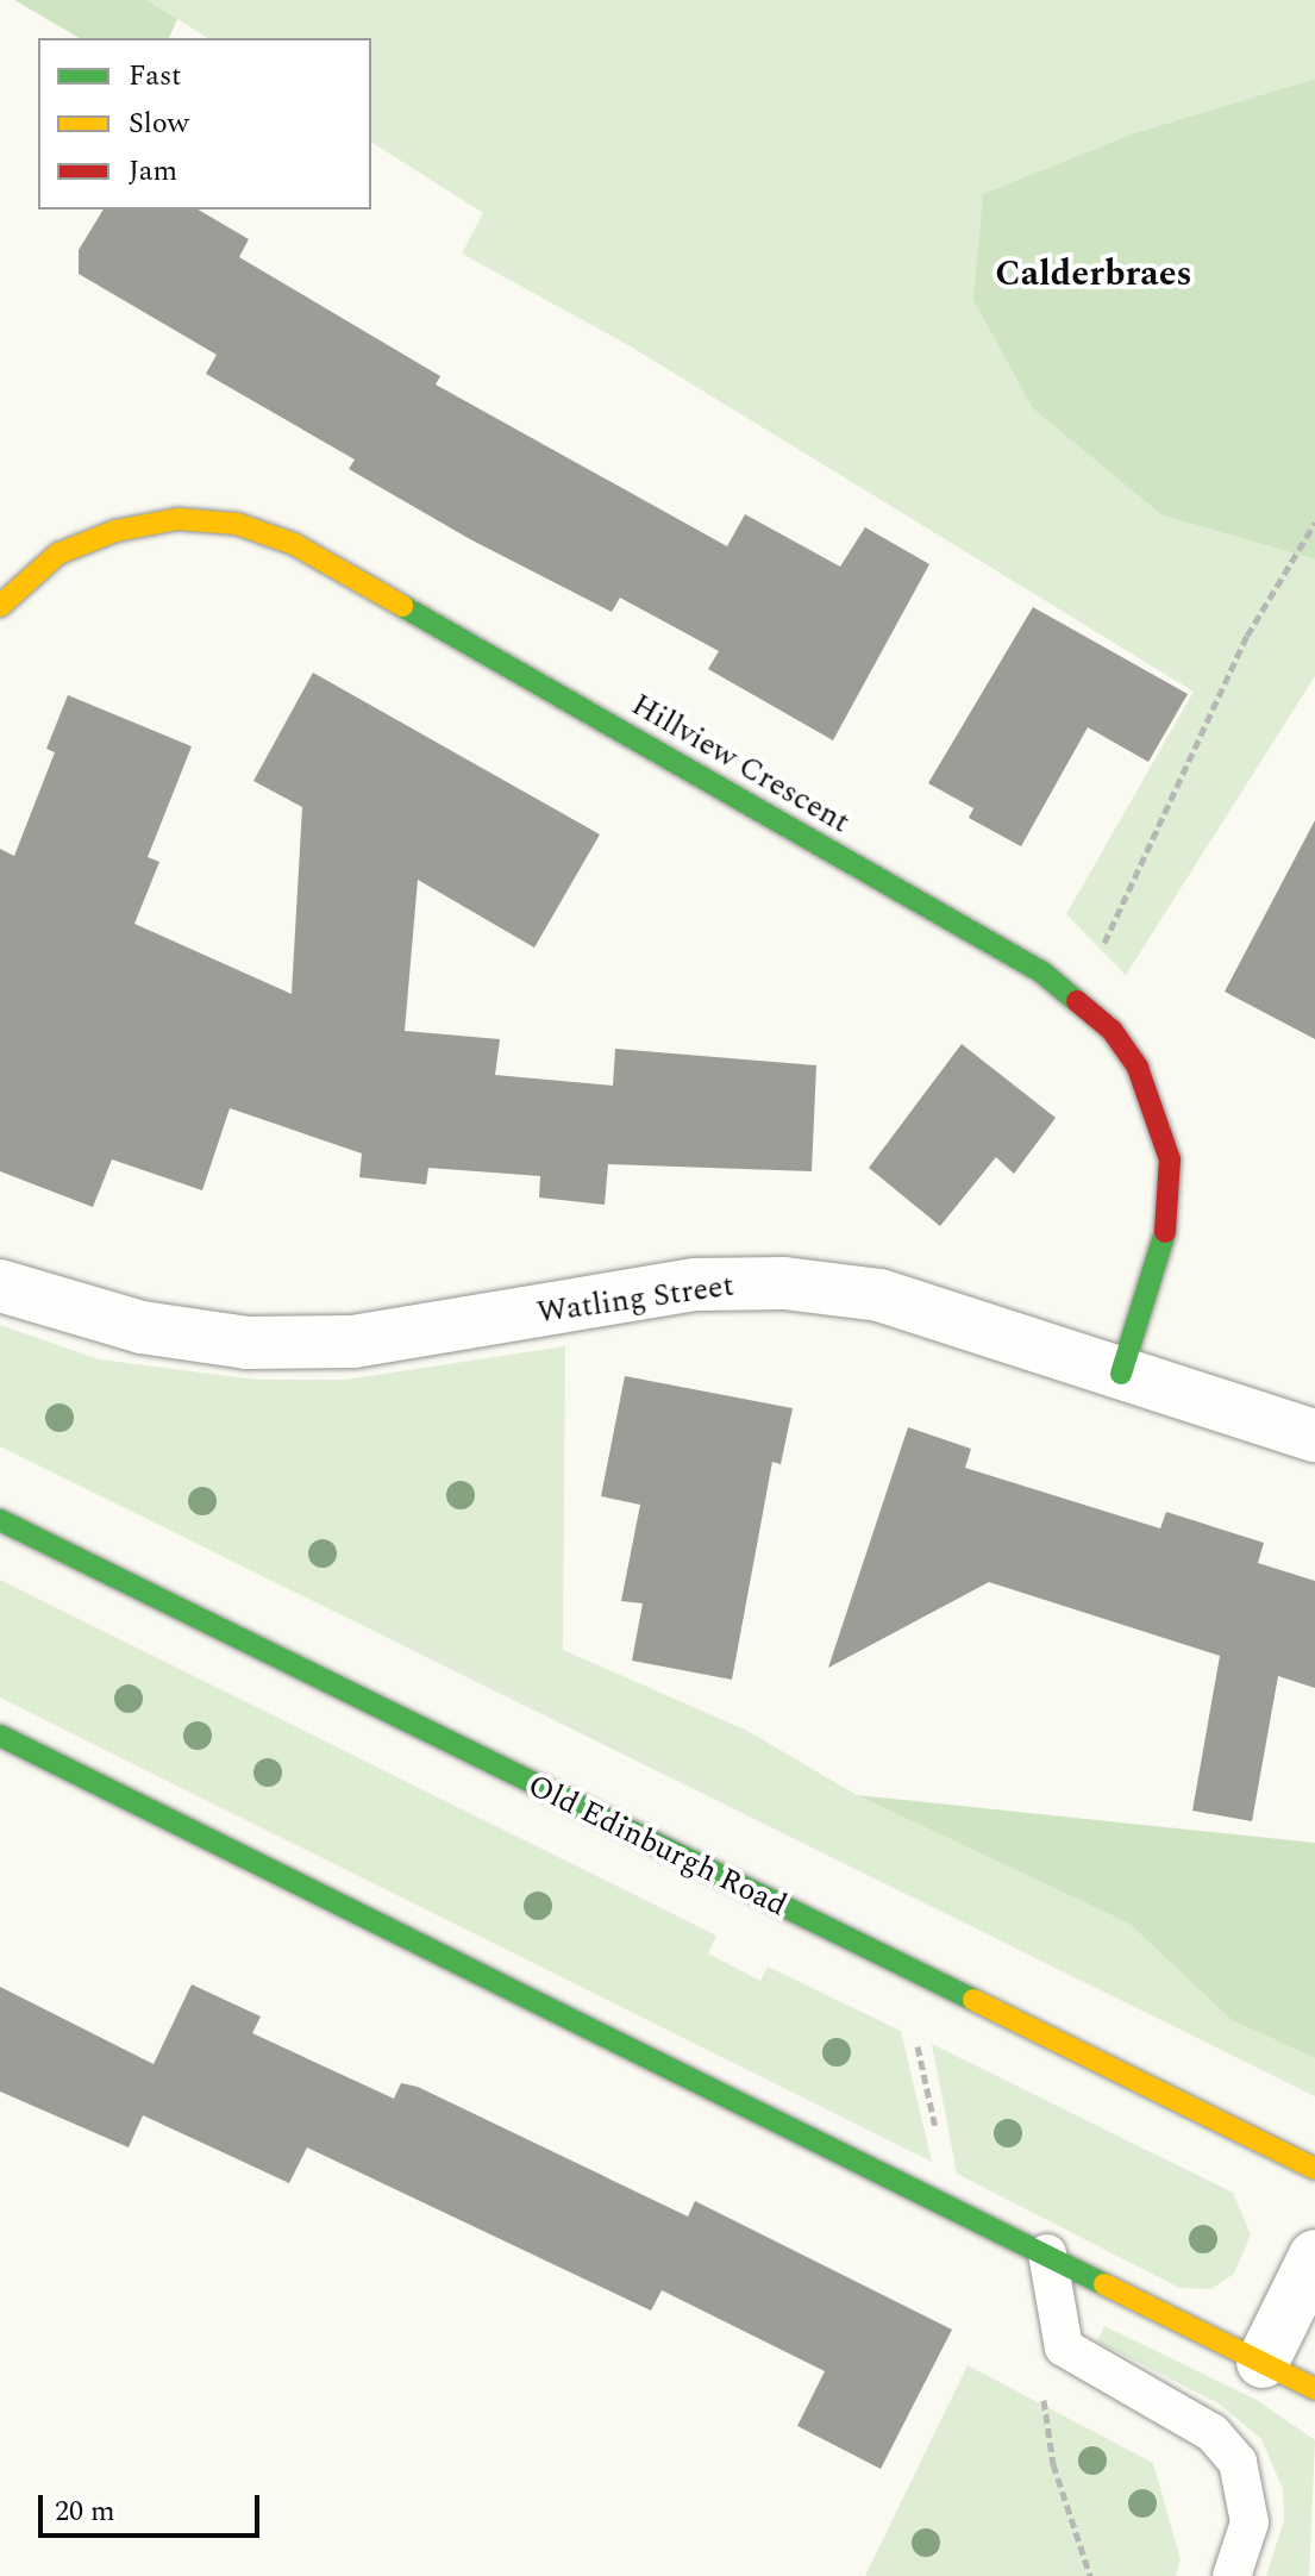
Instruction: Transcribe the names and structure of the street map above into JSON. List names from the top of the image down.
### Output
{
  "streets": {
    "street": ["Hillview Crescent", "Watling Street", "Old Edinburgh Road"]
  },
  "crossings": [
    ["Hillview Crescent", "Watling Street"]
  ],
  "districts": ["Calderbraes"],
  "legend": ["Fast", "Slow", "Jam"],
  "scale_bar": "20 m"
}
